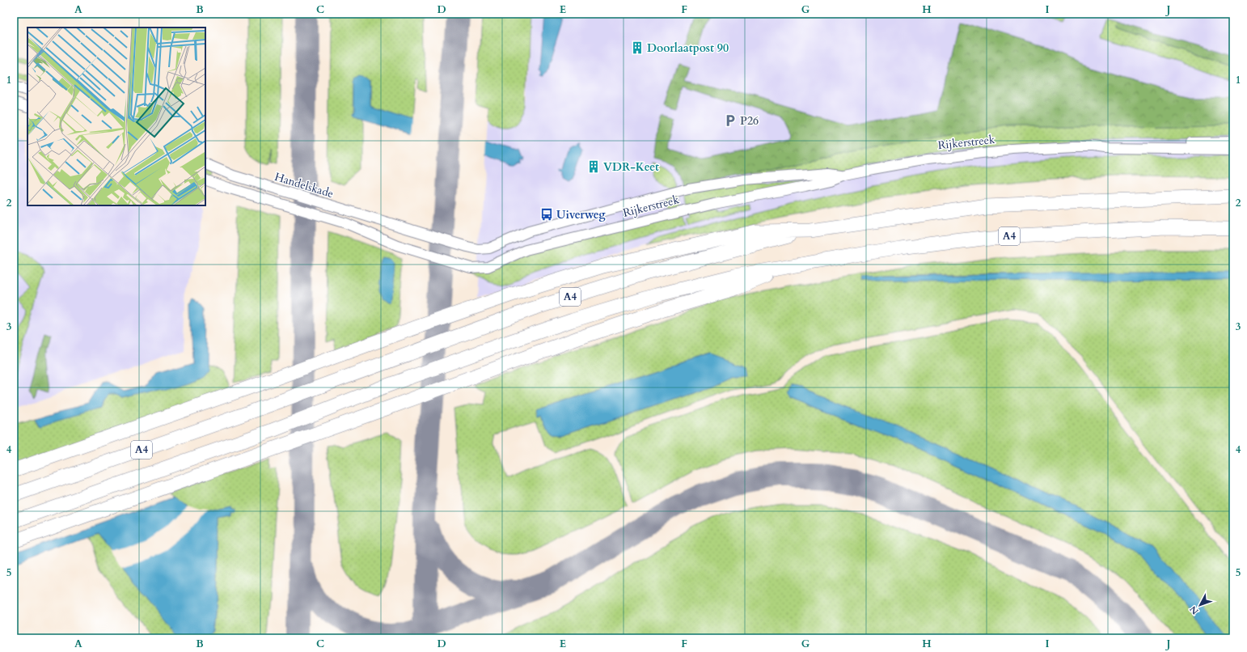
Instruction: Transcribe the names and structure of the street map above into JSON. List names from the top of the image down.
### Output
{
  "streets": {
    "highway": ["A4"],
    "street": ["Rijkerstreek", "Handelskade"]
  },
  "crossings": [
    ["Rijkerstreek", "Handelskade"]
  ],
  "places": {
    "building": ["Doorlaatpost 90", "VDR-Keet"],
    "parking": ["P26"],
    "bus stop": ["Uiverweg"]
  },
  "north": "bottom left",
  "grid": {
    "columns": [
      "A",
      "B",
      "C",
      "D",
      "E",
      "F",
      "G",
      "H",
      "I",
      "J"
    ],
    "rows": [
      "1",
      "2",
      "3",
      "4",
      "5"
    ]
  }
}
